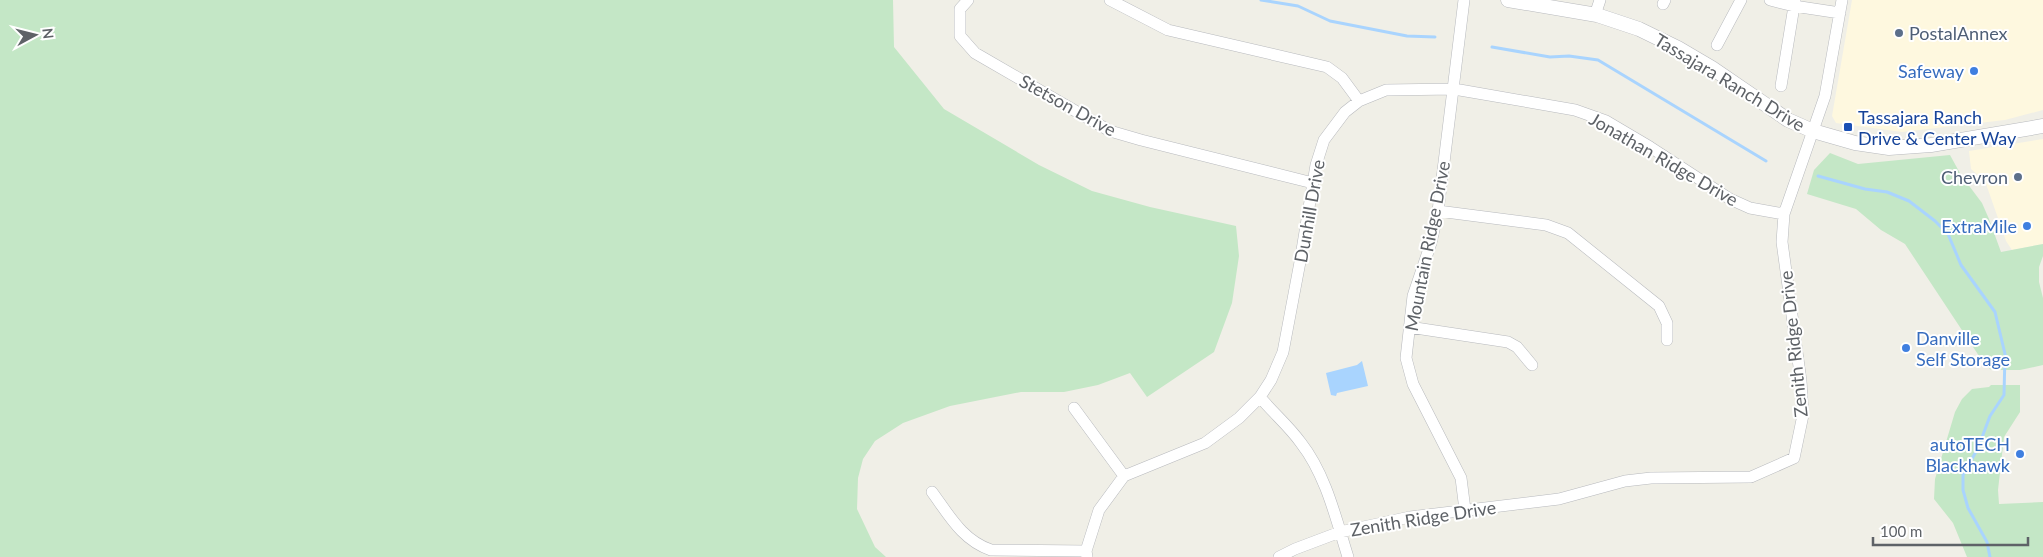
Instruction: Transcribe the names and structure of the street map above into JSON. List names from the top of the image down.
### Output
{
  "streets": {
    "street": [
      "Tassajara Ranch Drive",
      "Stetson Drive",
      "Jonathan Ridge Drive",
      "Dunhill Drive",
      "Mountain Ridge Drive",
      "Zenith Ridge Drive"
    ]
  },
  "crossings": [
    ["Tassajara Ranch Drive", "Zenith Ridge Drive"],
    ["Stetson Drive", "Dunhill Drive"],
    ["Jonathan Ridge Drive", "Dunhill Drive"],
    ["Jonathan Ridge Drive", "Mountain Ridge Drive"],
    ["Jonathan Ridge Drive", "Zenith Ridge Drive"],
    ["Dunhill Drive", "Mountain Ridge Drive"],
    ["Mountain Ridge Drive", "Zenith Ridge Drive"]
  ],
  "places": {
    "other": [
      "PostalAnnex",
      "Safeway",
      "Chevron",
      "ExtraMile",
      "Danville Self Storage",
      "autoTECH Blackhawk"
    ],
    "transit": ["Tassajara Ranch Drive & Center Way"]
  },
  "scale_bar": "100 m",
  "north": "right"
}
